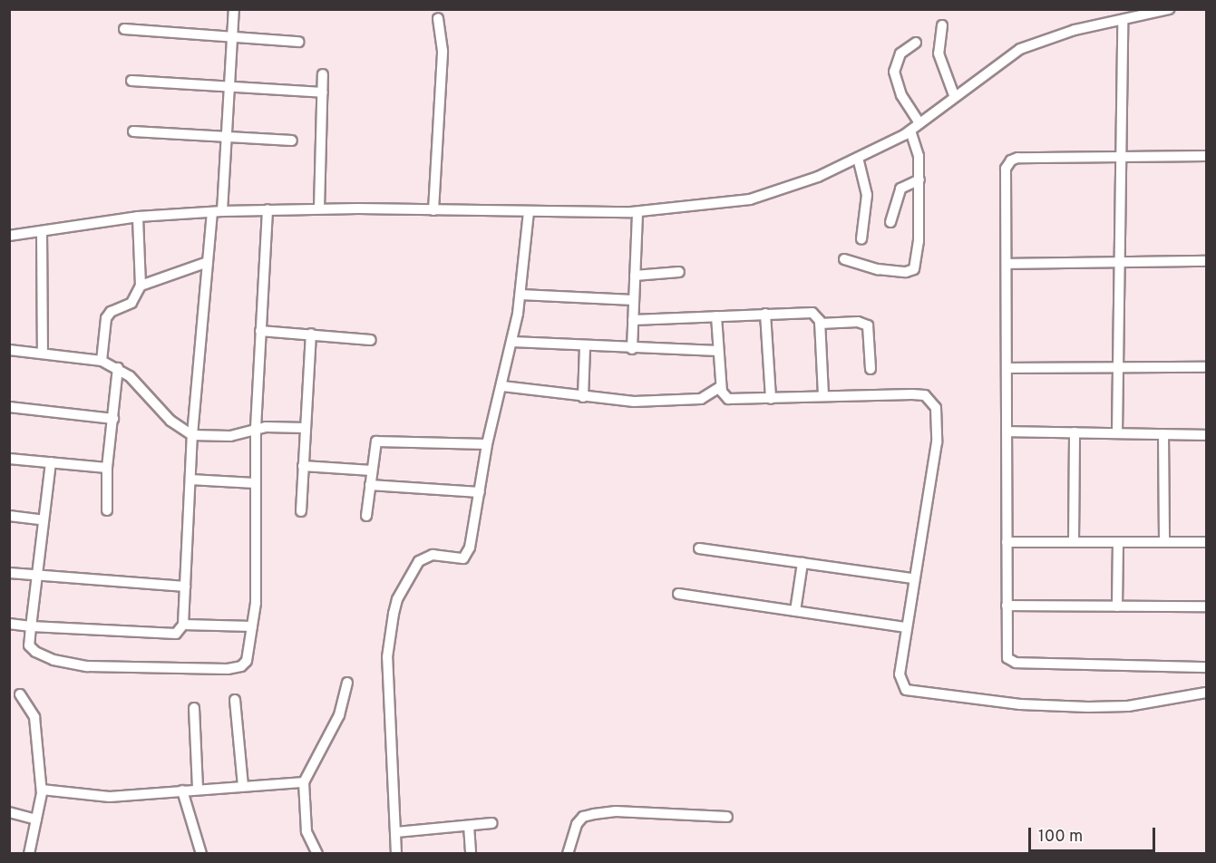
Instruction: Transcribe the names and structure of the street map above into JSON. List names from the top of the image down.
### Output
{
  "scale_bar": "100 m"
}
